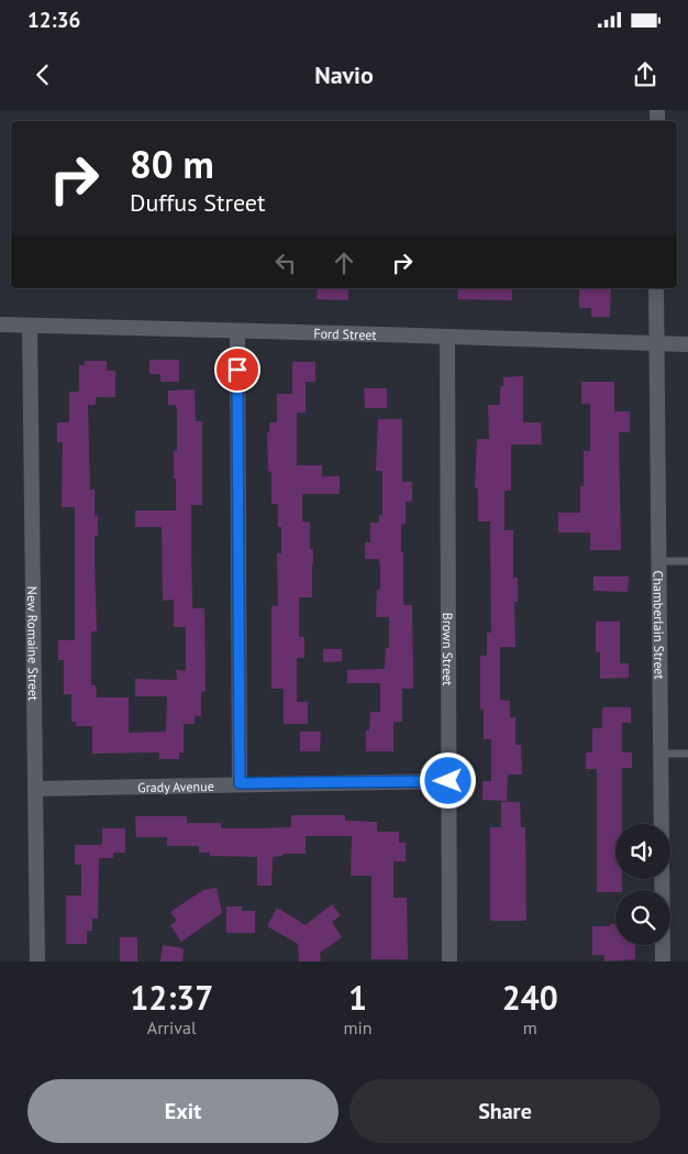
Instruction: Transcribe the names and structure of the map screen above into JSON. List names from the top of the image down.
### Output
{
  "streets": {
    "street": [
      "Ford Street",
      "Chamberlain Street",
      "New Romaine Street",
      "Brown Street",
      "Grady Avenue"
    ]
  },
  "crossings": [
    ["Ford Street", "Chamberlain Street"],
    ["Ford Street", "New Romaine Street"],
    ["Ford Street", "Brown Street"],
    ["New Romaine Street", "Grady Avenue"],
    ["Brown Street", "Grady Avenue"]
  ],
  "page": {
    "status": "12:36",
    "header": "Navio",
    "turn": ["80 m", "Duffus Street"],
    "eta": [
      "12:37",
      "Arrival",
      "1",
      "min",
      "240",
      "m"
    ],
    "buttons": ["Exit", "Share"]
  }
}
